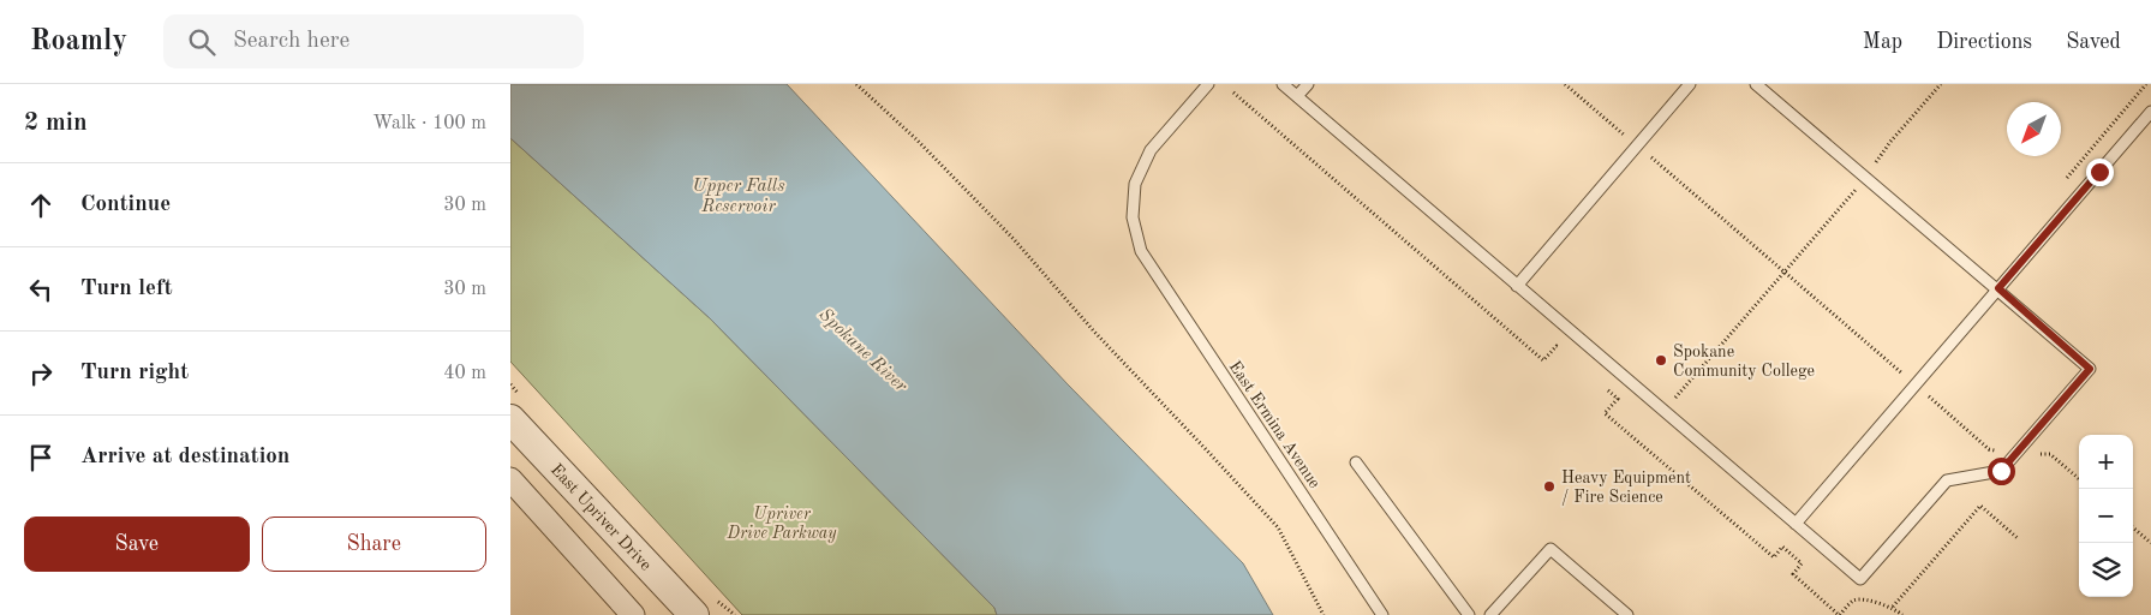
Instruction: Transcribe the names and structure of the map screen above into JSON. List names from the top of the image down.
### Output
{
  "streets": {
    "street": ["East Upriver Drive"],
    "lane": ["East Ermina Avenue"]
  },
  "water": ["Upper Falls Reservoir", "Spokane River"],
  "parks": ["Upriver Drive Parkway"],
  "places": ["Spokane Community College", "Heavy Equipment / Fire Science"],
  "north": "bottom left",
  "page": {
    "header": "Roamly",
    "search": "Search here",
    "nav": ["Map", "Directions", "Saved"],
    "heading": ["2 min", "Walk · 100 m"],
    "list": [
      ["Continue", "30 m"],
      ["Turn left", "30 m"],
      ["Turn right", "40 m"],
      "Arrive at destination"
    ],
    "map_buttons": ["+", "−"],
    "buttons": ["Save", "Share"]
  }
}
